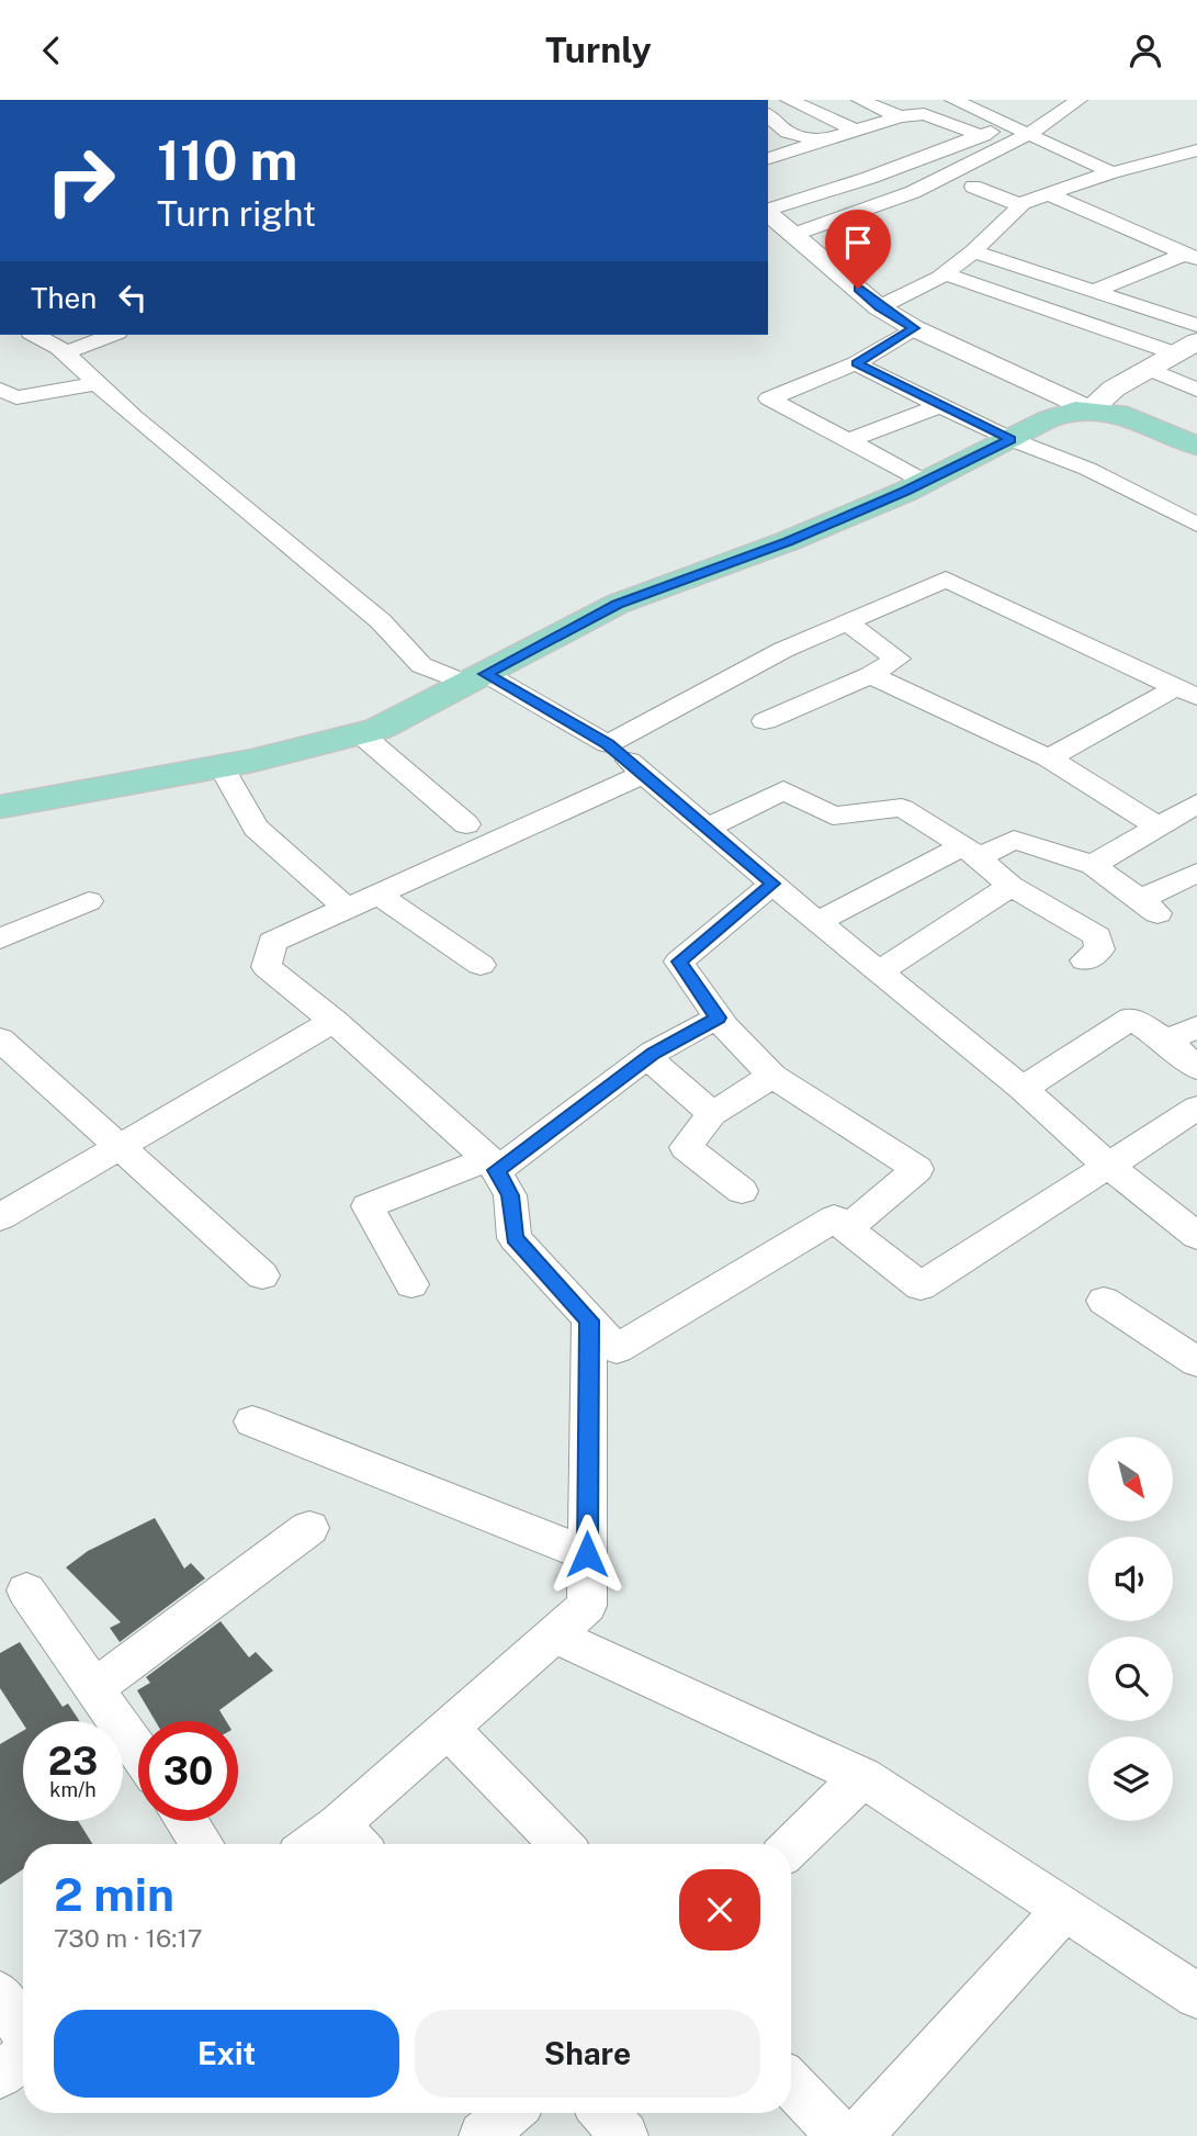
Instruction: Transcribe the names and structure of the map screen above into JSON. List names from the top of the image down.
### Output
{
  "north": "bottom right",
  "page": {
    "header": "Turnly",
    "turn": ["110 m", "Turn right"],
    "then": "Then",
    "speed": "23 km/h",
    "limit": "30",
    "heading": ["2 min", "730 m · 16:17"],
    "buttons": ["Exit", "Share"]
  }
}
